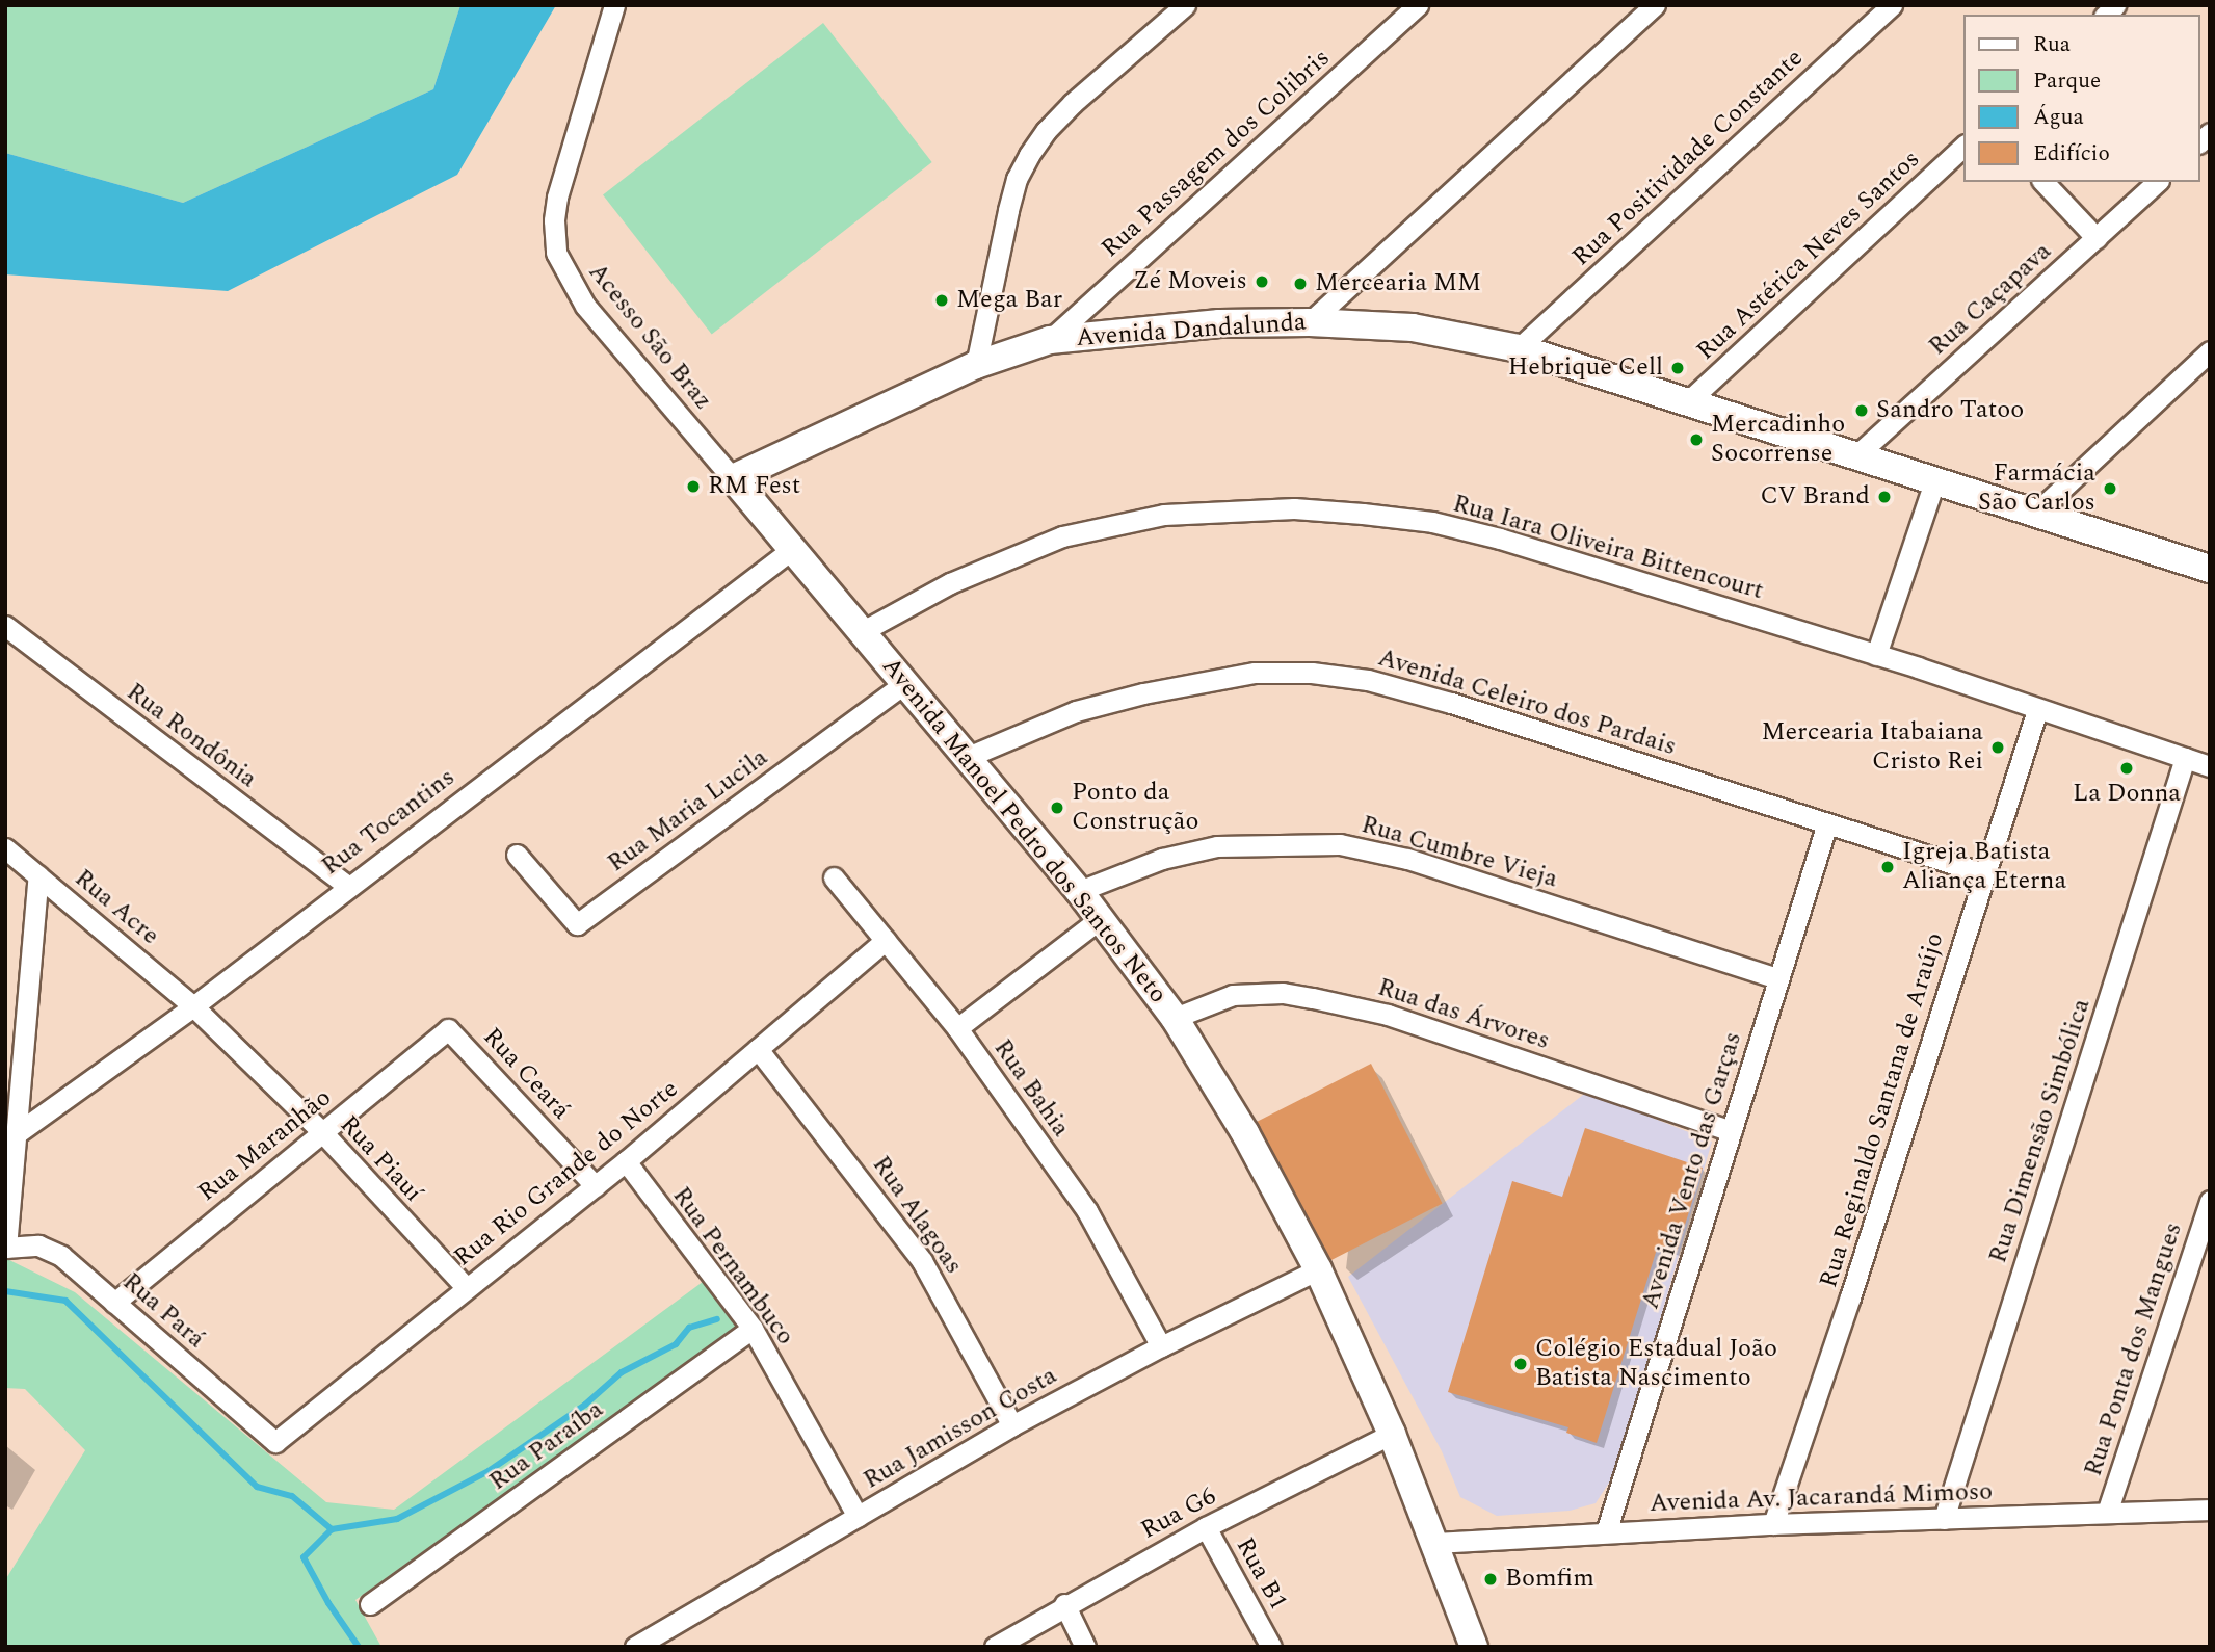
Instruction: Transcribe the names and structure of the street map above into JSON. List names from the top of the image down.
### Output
{
  "streets": {
    "street": [
      "Rua Passagem dos Colibris",
      "Rua Positividade Constante",
      "Rua Astérica Neves Santos",
      "Rua Caçapava",
      "Avenida Dandalunda",
      "Acesso São Braz",
      "Rua Iara Oliveira Bittencourt",
      "Avenida Celeiro dos Pardais",
      "Rua Rondônia",
      "Rua Maria Lucila",
      "Rua Tocantins",
      "Avenida Manoel Pedro dos Santos Neto",
      "Rua Cumbre Vieja",
      "Rua Acre",
      "Rua das Árvores",
      "Rua Ceará",
      "Rua Bahia",
      "Rua Reginaldo Santana de Araújo",
      "Rua Dimensão Simbólica",
      "Rua Maranhão",
      "Rua Piauí",
      "Avenida Vento das Garças",
      "Rua Rio Grande do Norte",
      "Rua Alagoas",
      "Rua Pernambuco",
      "Rua Pará",
      "Rua Ponta dos Mangues",
      "Rua Jamisson Costa",
      "Rua Paraíba",
      "Avenida Av. Jacarandá Mimoso",
      "Rua G6",
      "Rua B1"
    ]
  },
  "crossings": [
    ["Rua Passagem dos Colibris", "Avenida Dandalunda"],
    ["Rua Positividade Constante", "Avenida Dandalunda"],
    ["Rua Astérica Neves Santos", "Avenida Dandalunda"],
    ["Rua Caçapava", "Avenida Dandalunda"],
    ["Avenida Dandalunda", "Acesso São Braz"],
    ["Avenida Dandalunda", "Avenida Manoel Pedro dos Santos Neto"],
    ["Acesso São Braz", "Avenida Manoel Pedro dos Santos Neto"],
    ["Rua Iara Oliveira Bittencourt", "Avenida Manoel Pedro dos Santos Neto"],
    ["Rua Iara Oliveira Bittencourt", "Rua Reginaldo Santana de Araújo"],
    ["Rua Iara Oliveira Bittencourt", "Rua Dimensão Simbólica"],
    ["Avenida Celeiro dos Pardais", "Avenida Manoel Pedro dos Santos Neto"],
    ["Avenida Celeiro dos Pardais", "Rua Reginaldo Santana de Araújo"],
    ["Avenida Celeiro dos Pardais", "Avenida Vento das Garças"],
    ["Rua Rondônia", "Rua Tocantins"],
    ["Rua Maria Lucila", "Avenida Manoel Pedro dos Santos Neto"],
    ["Rua Tocantins", "Avenida Manoel Pedro dos Santos Neto"],
    ["Rua Tocantins", "Rua Acre"],
    ["Rua Tocantins", "Rua Piauí"],
    ["Avenida Manoel Pedro dos Santos Neto", "Rua Cumbre Vieja"],
    ["Avenida Manoel Pedro dos Santos Neto", "Rua das Árvores"],
    ["Avenida Manoel Pedro dos Santos Neto", "Rua Jamisson Costa"],
    ["Avenida Manoel Pedro dos Santos Neto", "Avenida Av. Jacarandá Mimoso"],
    ["Avenida Manoel Pedro dos Santos Neto", "Rua G6"],
    ["Rua Cumbre Vieja", "Avenida Vento das Garças"],
    ["Rua Acre", "Rua Piauí"],
    ["Rua das Árvores", "Avenida Vento das Garças"],
    ["Rua Ceará", "Rua Maranhão"],
    ["Rua Ceará", "Rua Rio Grande do Norte"],
    ["Rua Bahia", "Rua Rio Grande do Norte"],
    ["Rua Bahia", "Rua Jamisson Costa"],
    ["Rua Reginaldo Santana de Araújo", "Avenida Av. Jacarandá Mimoso"],
    ["Rua Dimensão Simbólica", "Avenida Av. Jacarandá Mimoso"],
    ["Rua Maranhão", "Rua Piauí"],
    ["Rua Maranhão", "Rua Pará"],
    ["Rua Piauí", "Rua Rio Grande do Norte"],
    ["Avenida Vento das Garças", "Avenida Av. Jacarandá Mimoso"],
    ["Rua Rio Grande do Norte", "Rua Alagoas"],
    ["Rua Rio Grande do Norte", "Rua Pernambuco"],
    ["Rua Rio Grande do Norte", "Rua Pará"],
    ["Rua Alagoas", "Rua Jamisson Costa"],
    ["Rua Pernambuco", "Rua Jamisson Costa"],
    ["Rua Pernambuco", "Rua Paraíba"],
    ["Rua Ponta dos Mangues", "Avenida Av. Jacarandá Mimoso"],
    ["Rua G6", "Rua B1"]
  ],
  "places": [
    "Zé Moveis",
    "Mercearia MM",
    "Mega Bar",
    "Hebrique Cell",
    "Sandro Tatoo",
    "Mercadinho Socorrense",
    "RM Fest",
    "Farmácia São Carlos",
    "CV Brand",
    "Mercearia Itabaiana Cristo Rei",
    "La Donna",
    "Ponto da Construção",
    "Igreja Batista Aliança Eterna",
    "Colégio Estadual João Batista Nascimento",
    "Bomfim"
  ],
  "legend": [
    "Rua",
    "Parque",
    "Água",
    "Edifício"
  ]
}
